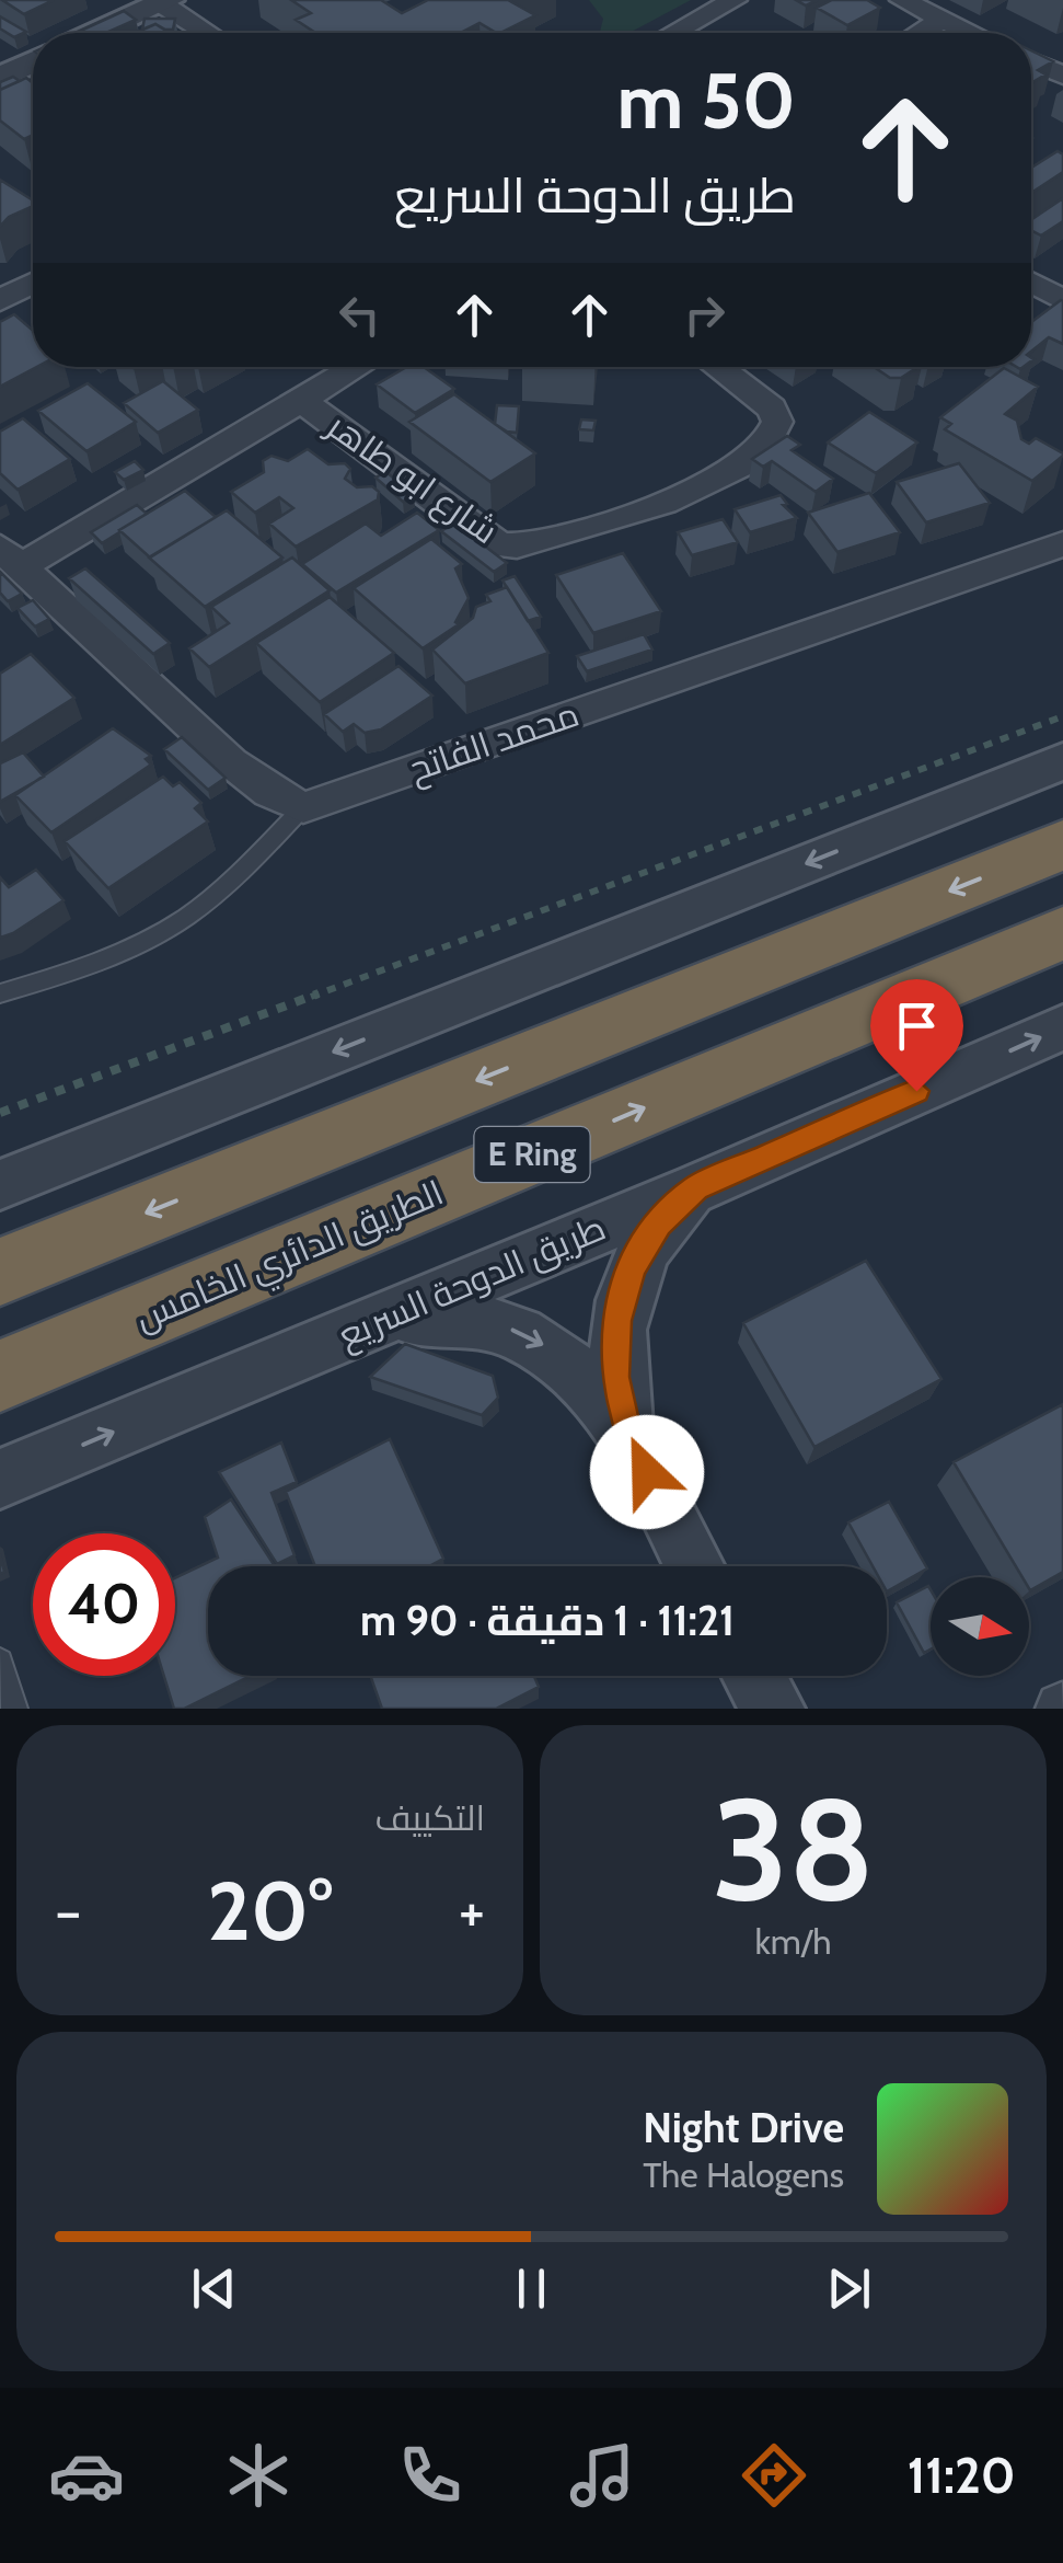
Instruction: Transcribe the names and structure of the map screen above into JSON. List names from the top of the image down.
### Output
{
  "streets": {
    "highway": ["E Ring", "الطريق الدائري الخامس"],
    "street": ["شارع ابو طاهر", "محمد الفاتح", "طريق الدوحة السريع"]
  },
  "north": "right",
  "page": {
    "turn": ["50 m", "طريق الدوحة السريع"],
    "limit": "40",
    "trip": "11:21 · 1 دقيقة · 90 m",
    "tile": [
      ["38", "km/h"],
      "التكييف"
    ],
    "heat": ["−", "20°", "+"],
    "song": ["Night Drive", "The Halogens"],
    "tabs": "11:20"
  }
}
